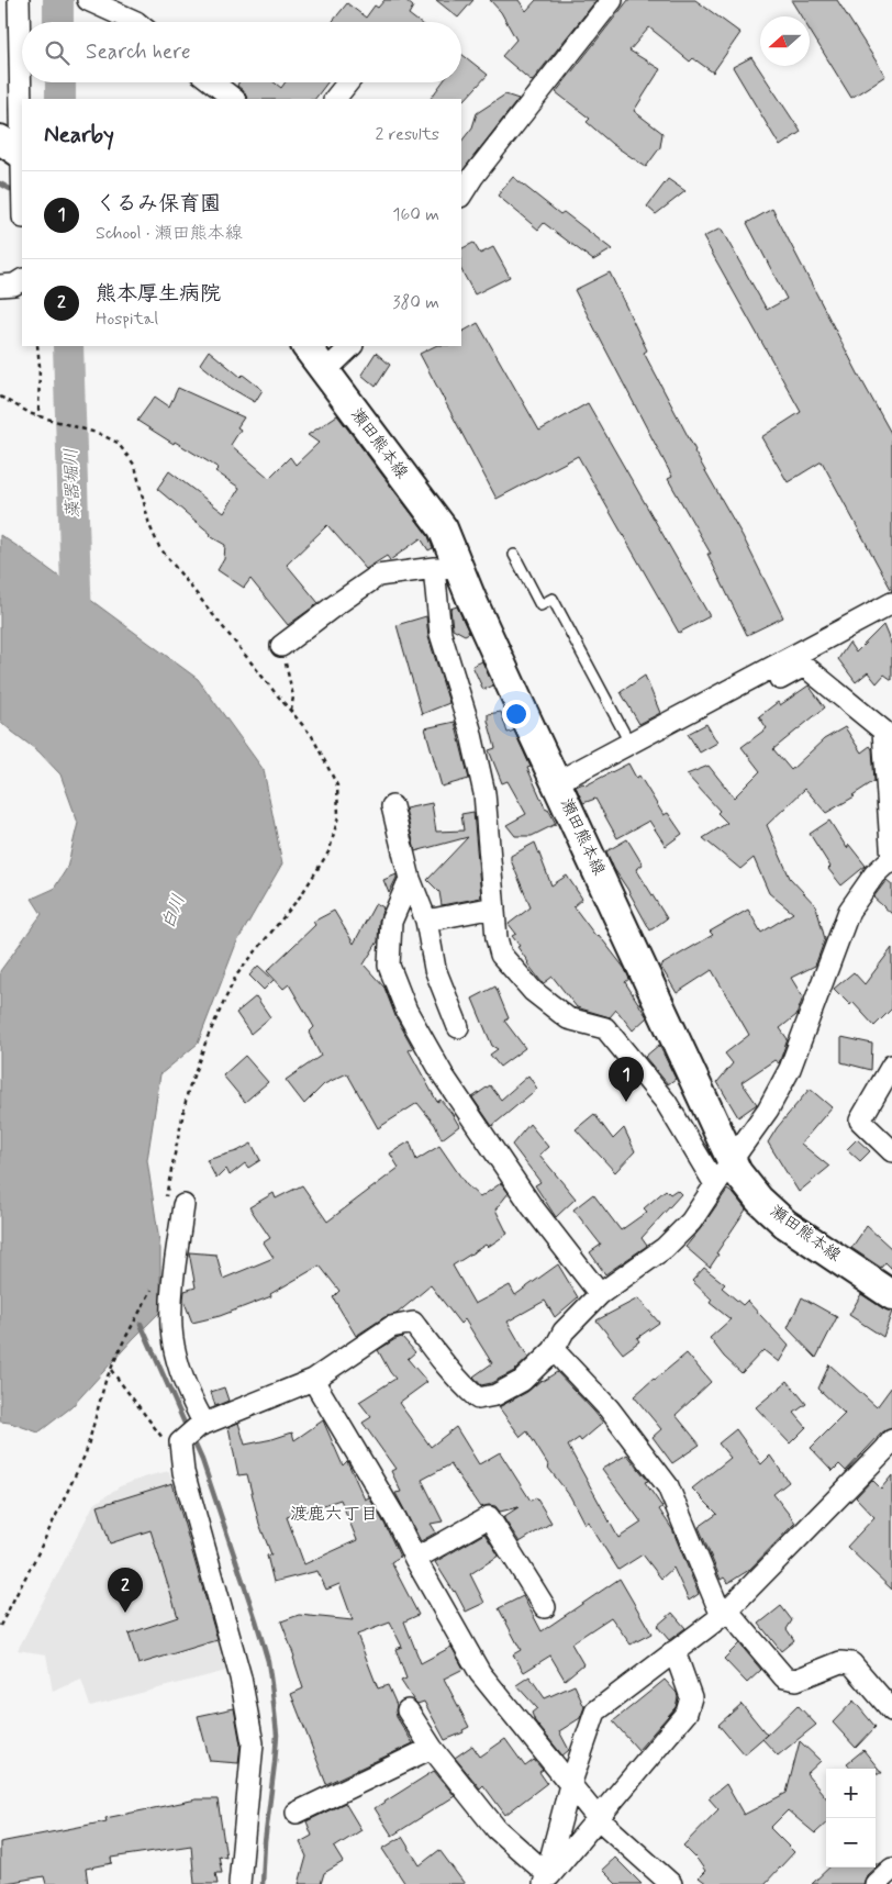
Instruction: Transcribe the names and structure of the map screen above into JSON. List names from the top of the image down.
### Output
{
  "streets": {
    "main road": ["瀬田熊本線"]
  },
  "districts": ["渡鹿六丁目"],
  "water": ["藻器堀川", "白川"],
  "north": "left",
  "page": {
    "search": "Search here",
    "heading": ["Nearby", "2 results"],
    "list": [
      {
        "mark": "1",
        "name": "くるみ保育園",
        "note": "School · 瀬田熊本線",
        "value": "160 m"
      },
      {
        "mark": "2",
        "name": "熊本厚生病院",
        "note": "Hospital",
        "value": "380 m"
      }
    ],
    "pins": ["1", "2"],
    "map_buttons": ["+", "−"]
  }
}
